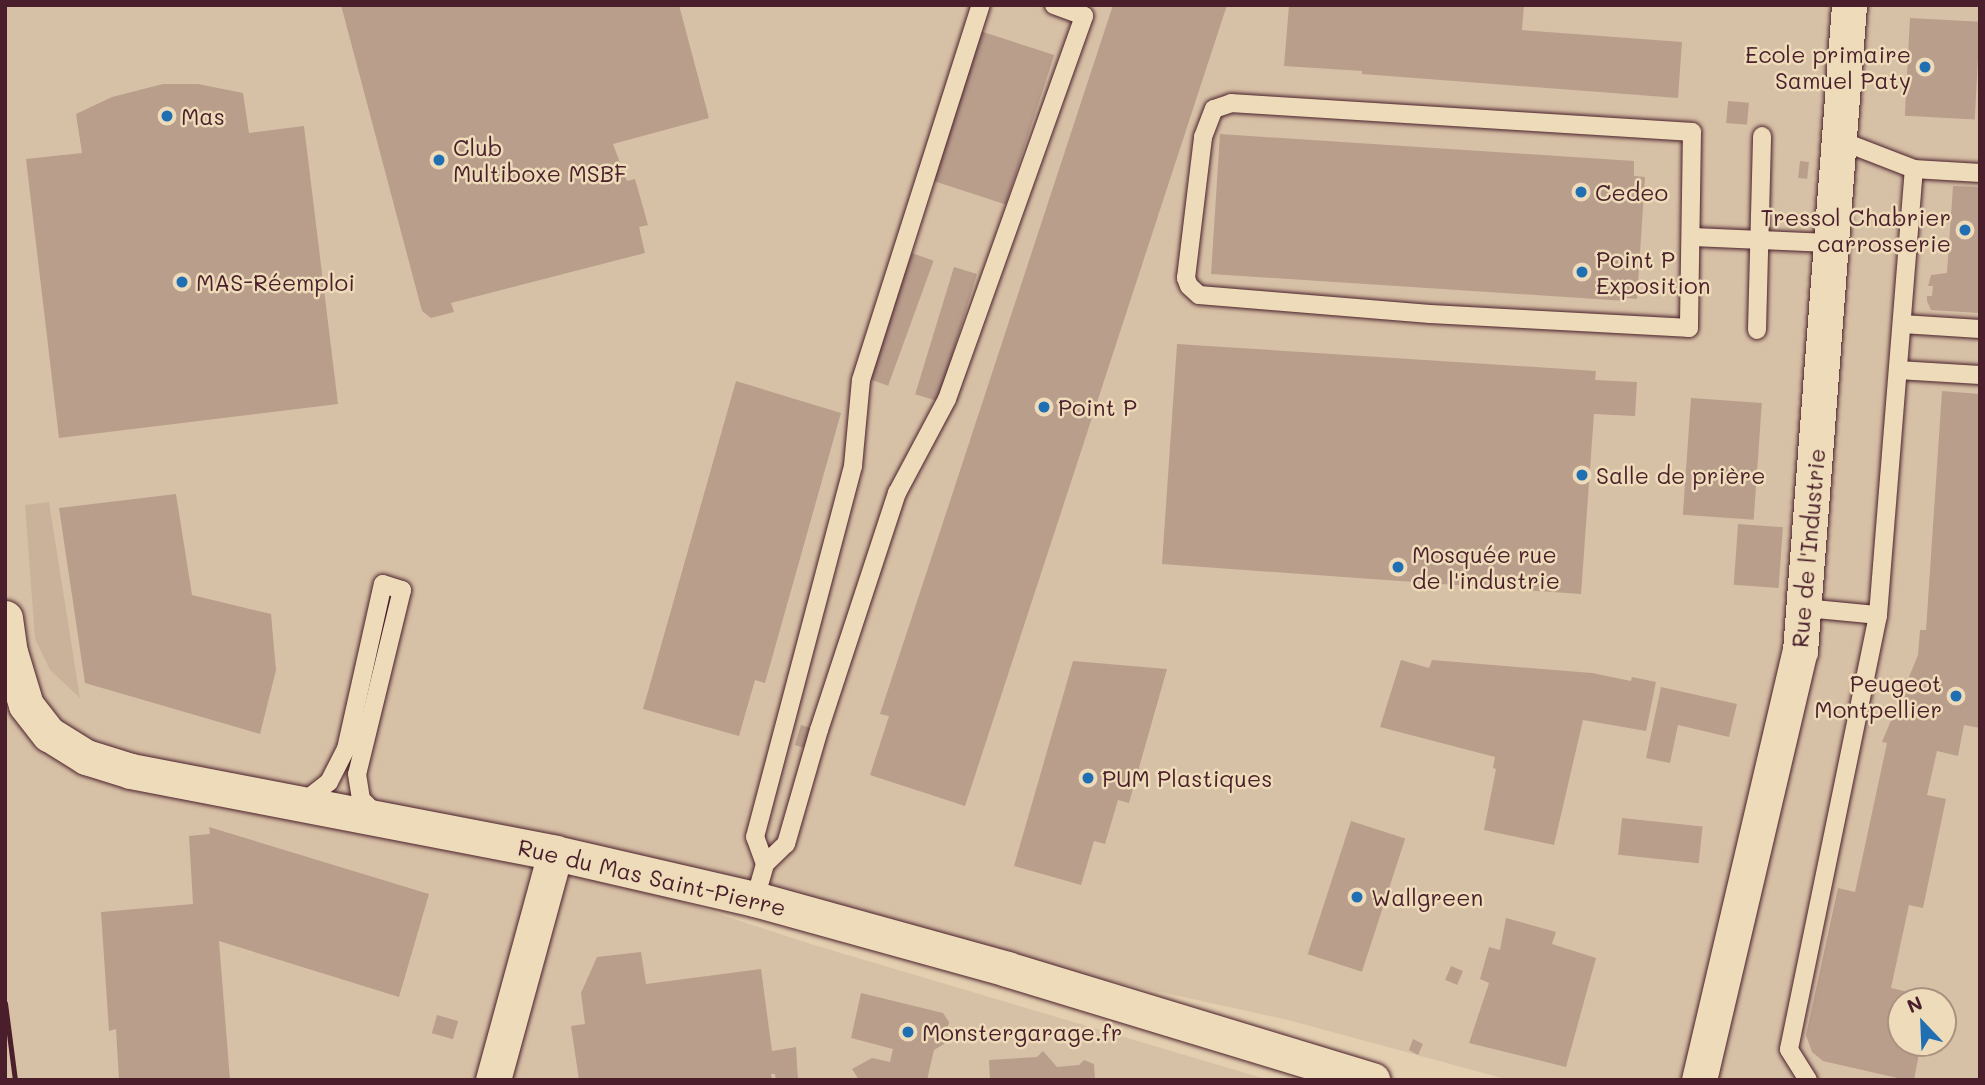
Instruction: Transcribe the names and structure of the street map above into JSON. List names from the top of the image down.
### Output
{
  "streets": {
    "street": ["Rue de l'Industrie", "Rue du Mas Saint-Pierre"]
  },
  "places": [
    "Ecole primaire Samuel Paty",
    "Mas",
    "Club Multiboxe MSBF",
    "Cedeo",
    "Tressol Chabrier carrosserie",
    "Point P Exposition",
    "MAS-Réemploi",
    "Point P",
    "Salle de prière",
    "Mosquée rue de l'industrie",
    "Peugeot Montpellier",
    "PUM Plastiques",
    "Wallgreen",
    "Monstergarage.fr"
  ],
  "north": "top left"
}
